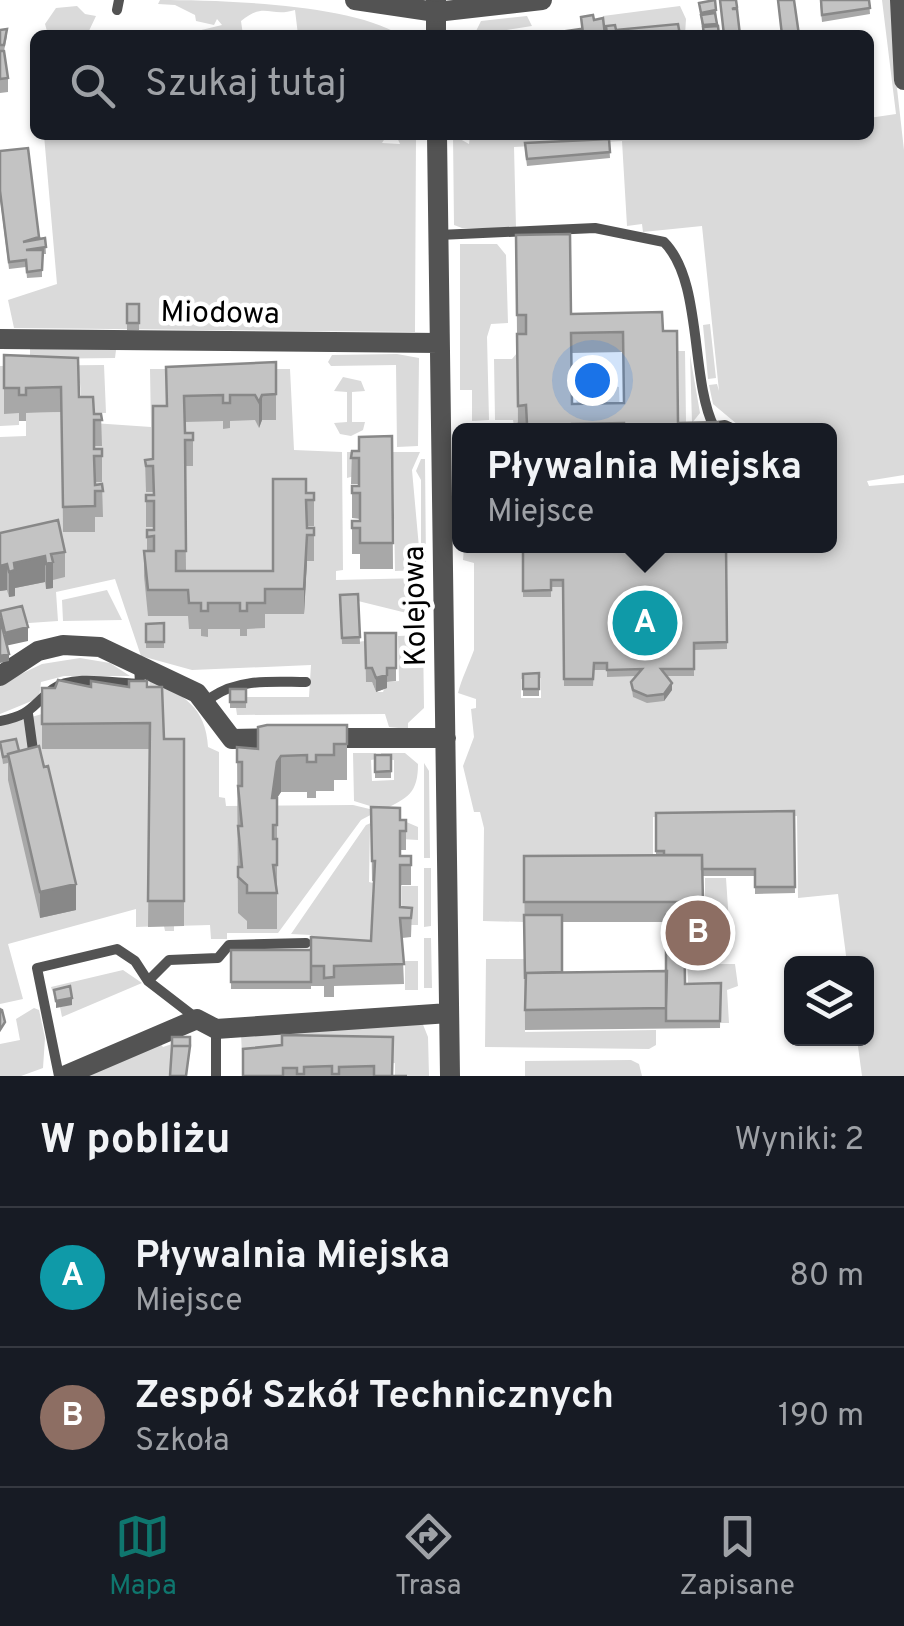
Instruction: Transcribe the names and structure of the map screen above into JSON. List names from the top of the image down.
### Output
{
  "streets": {
    "street": ["Miodowa", "Kolejowa"]
  },
  "crossings": [
    ["Miodowa", "Kolejowa"]
  ],
  "page": {
    "search": "Szukaj tutaj",
    "popup": ["Pływalnia Miejska", "Miejsce"],
    "pins": ["A", "B"],
    "heading": ["W pobliżu", "Wyniki: 2"],
    "list": [
      {
        "mark": "A",
        "name": "Pływalnia Miejska",
        "note": "Miejsce",
        "value": "80 m"
      },
      {
        "mark": "B",
        "name": "Zespół Szkół Technicznych",
        "note": "Szkoła",
        "value": "190 m"
      }
    ],
    "nav": ["Mapa", "Trasa", "Zapisane"]
  }
}
